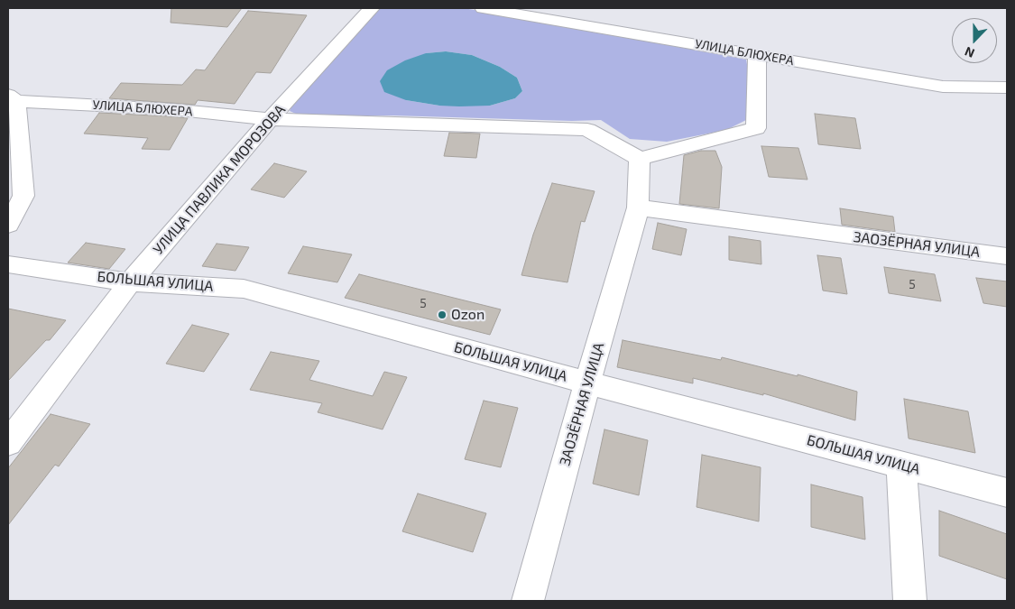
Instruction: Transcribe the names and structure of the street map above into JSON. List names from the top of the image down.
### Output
{
  "streets": {
    "street": [
      "УЛИЦА БЛЮХЕРА",
      "УЛИЦА ПАВЛИКА МОРОЗОВА",
      "ЗАОЗЁРНАЯ УЛИЦА",
      "БОЛЬШАЯ УЛИЦА"
    ]
  },
  "crossings": [
    ["УЛИЦА БЛЮХЕРА", "УЛИЦА ПАВЛИКА МОРОЗОВА"],
    ["УЛИЦА БЛЮХЕРА", "ЗАОЗЁРНАЯ УЛИЦА"],
    ["УЛИЦА ПАВЛИКА МОРОЗОВА", "БОЛЬШАЯ УЛИЦА"],
    ["ЗАОЗЁРНАЯ УЛИЦА", "БОЛЬШАЯ УЛИЦА"]
  ],
  "places": ["Ozon"],
  "house_numbers": ["5", "5"],
  "north": "bottom"
}
